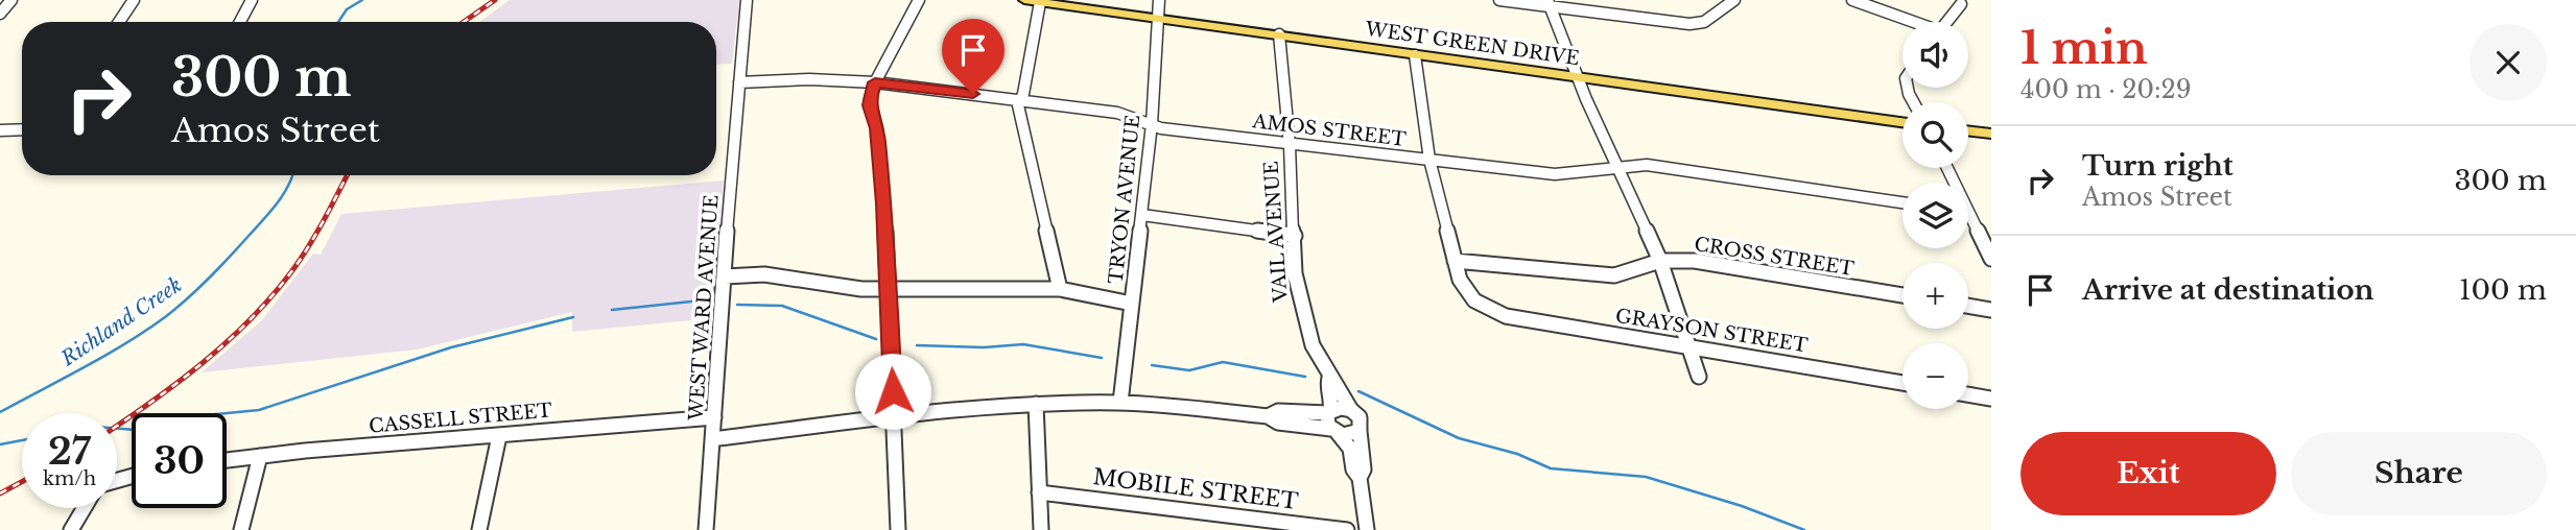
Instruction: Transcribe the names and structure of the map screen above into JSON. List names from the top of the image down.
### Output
{
  "streets": {
    "main road": ["WEST GREEN DRIVE"],
    "street": [
      "AMOS STREET",
      "TRYON AVENUE",
      "VAIL AVENUE",
      "CROSS STREET",
      "WEST WARD AVENUE",
      "GRAYSON STREET",
      "CASSELL STREET",
      "MOBILE STREET"
    ]
  },
  "crossings": [
    ["WEST GREEN DRIVE", "TRYON AVENUE"],
    ["WEST GREEN DRIVE", "VAIL AVENUE"],
    ["AMOS STREET", "TRYON AVENUE"],
    ["AMOS STREET", "VAIL AVENUE"],
    ["AMOS STREET", "WEST WARD AVENUE"],
    ["CROSS STREET", "GRAYSON STREET"],
    ["WEST WARD AVENUE", "CASSELL STREET"]
  ],
  "water": ["Richland Creek"],
  "page": {
    "heading": ["1 min", "400 m · 20:29"],
    "map_buttons": ["+", "−"],
    "turn": ["300 m", "Amos Street"],
    "list": [
      {
        "name": "Turn right",
        "note": "Amos Street",
        "value": "300 m"
      },
      {
        "name": "Arrive at destination",
        "value": "100 m"
      }
    ],
    "speed": "27 km/h",
    "limit": "30",
    "buttons": ["Exit", "Share"]
  }
}
